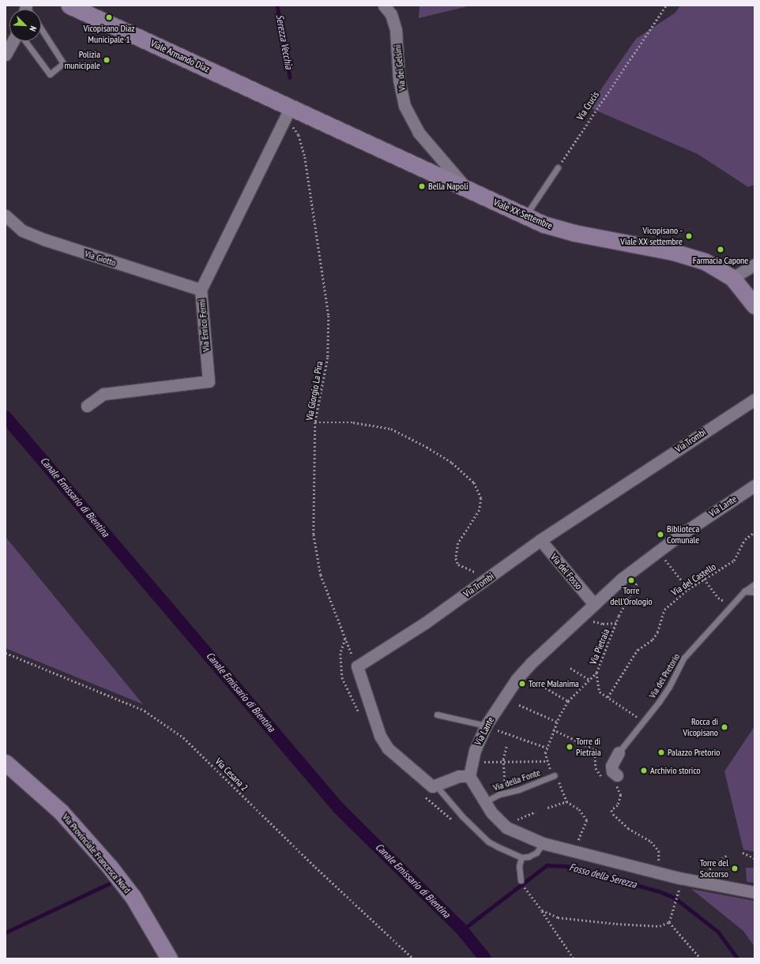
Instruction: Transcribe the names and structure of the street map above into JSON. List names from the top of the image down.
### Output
{
  "streets": {
    "street": [
      "Viale Armando Diaz",
      "Via dei Gelsini",
      "Viale XX Settembre",
      "Via Giotto",
      "Via Enrico Fermi",
      "Via Trombi",
      "Via Lante",
      "Via del Fosso",
      "Via Provinciale Francesca Nord"
    ],
    "lane": ["Via del Pretorio", "Via della Fonte"],
    "path": [
      "Via Crucis",
      "Via Giorgio La Pira",
      "Via del Castello",
      "Via Pietraia",
      "Via Cesana 2"
    ]
  },
  "crossings": [
    ["Viale Armando Diaz", "Viale XX Settembre"],
    ["Viale Armando Diaz", "Via Enrico Fermi"],
    ["Viale Armando Diaz", "Via Giorgio La Pira"],
    ["Via dei Gelsini", "Viale XX Settembre"],
    ["Viale XX Settembre", "Via Enrico Fermi"],
    ["Viale XX Settembre", "Via Giorgio La Pira"],
    ["Via Giotto", "Via Enrico Fermi"],
    ["Via Enrico Fermi", "Via Giorgio La Pira"],
    ["Via Giorgio La Pira", "Via Trombi"],
    ["Via Trombi", "Via del Fosso"],
    ["Via Lante", "Via del Fosso"]
  ],
  "water": ["Serezza Vecchia", "Canale Emissario di Bientina", "Fosso della Serezza"],
  "places": [
    "Vicopisano Diaz Municipale 1",
    "Polizia municipale",
    "Bella Napoli",
    "Vicopisano - Viale XX settembre",
    "Farmacia Capone",
    "Biblioteca Comunale",
    "Torre dell'Orologio",
    "Torre Malanima",
    "Rocca di Vicopisano",
    "Torre di Pietraia",
    "Palazzo Pretorio",
    "Archivio storico",
    "Torre del Soccorso"
  ],
  "north": "bottom right"
}
